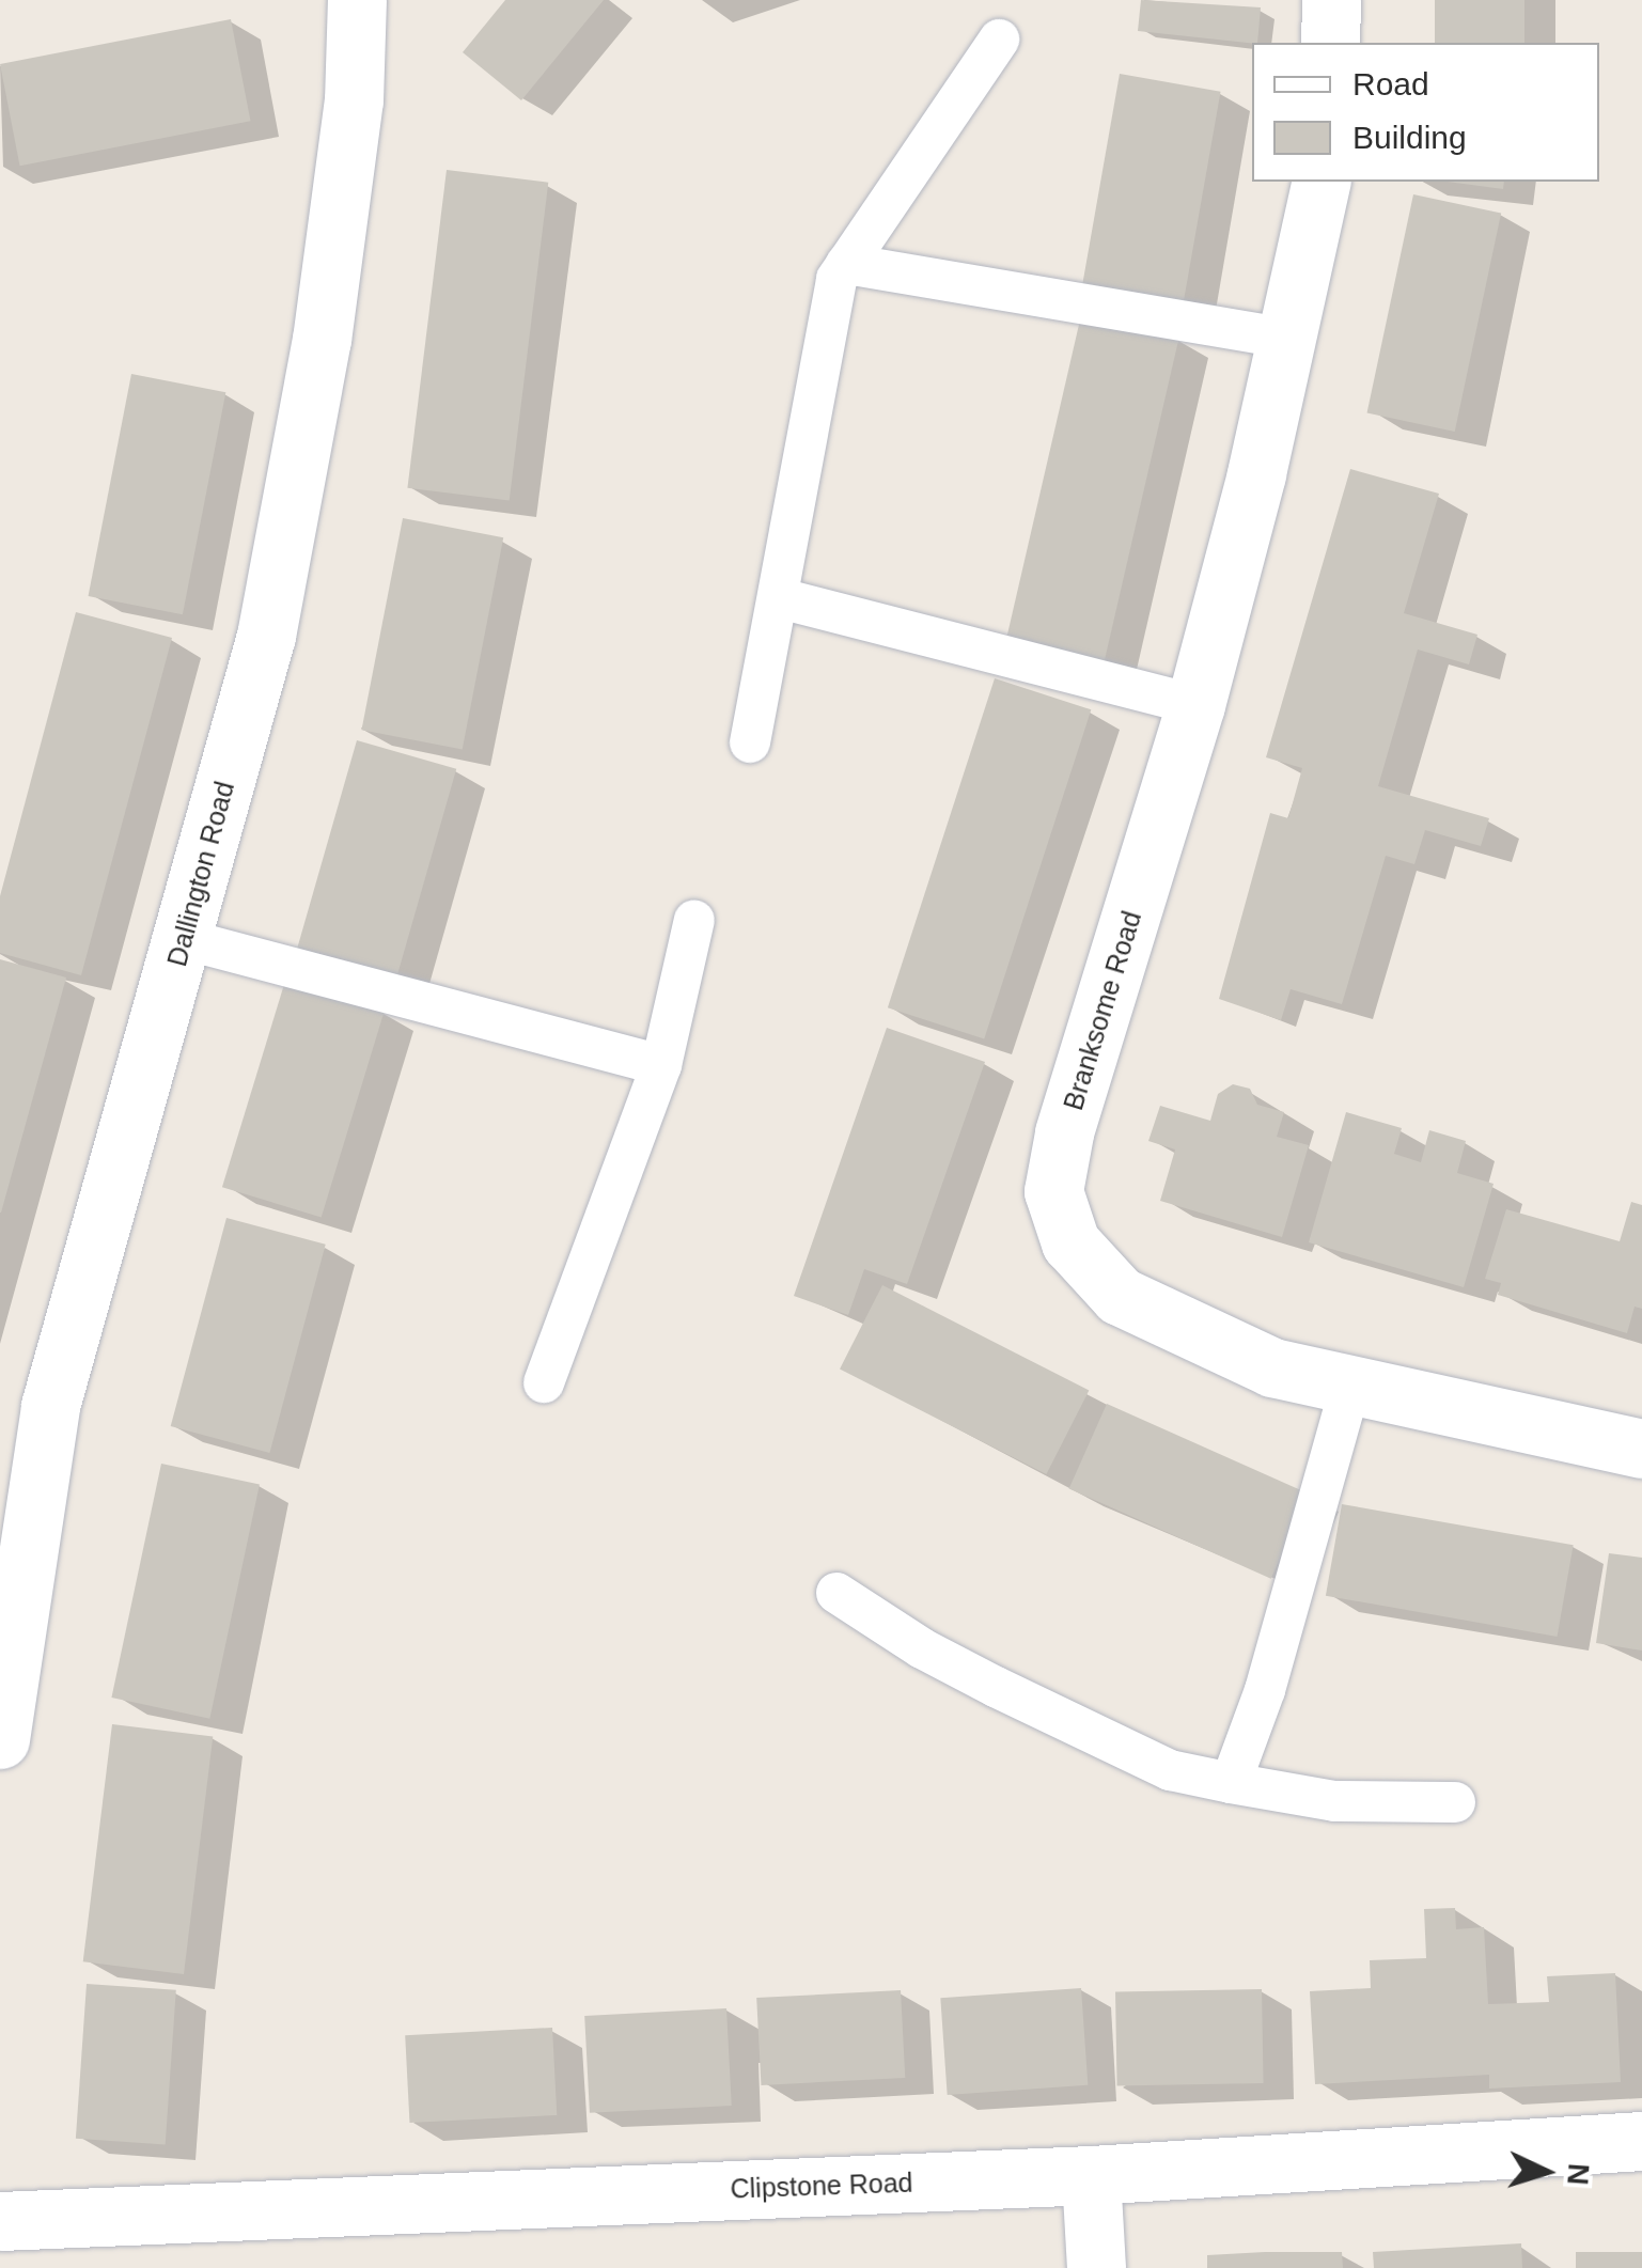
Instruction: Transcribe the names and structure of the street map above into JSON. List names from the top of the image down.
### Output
{
  "streets": {
    "street": ["Dallington Road", "Branksome Road", "Clipstone Road"]
  },
  "legend": ["Road", "Building"],
  "north": "right"
}
